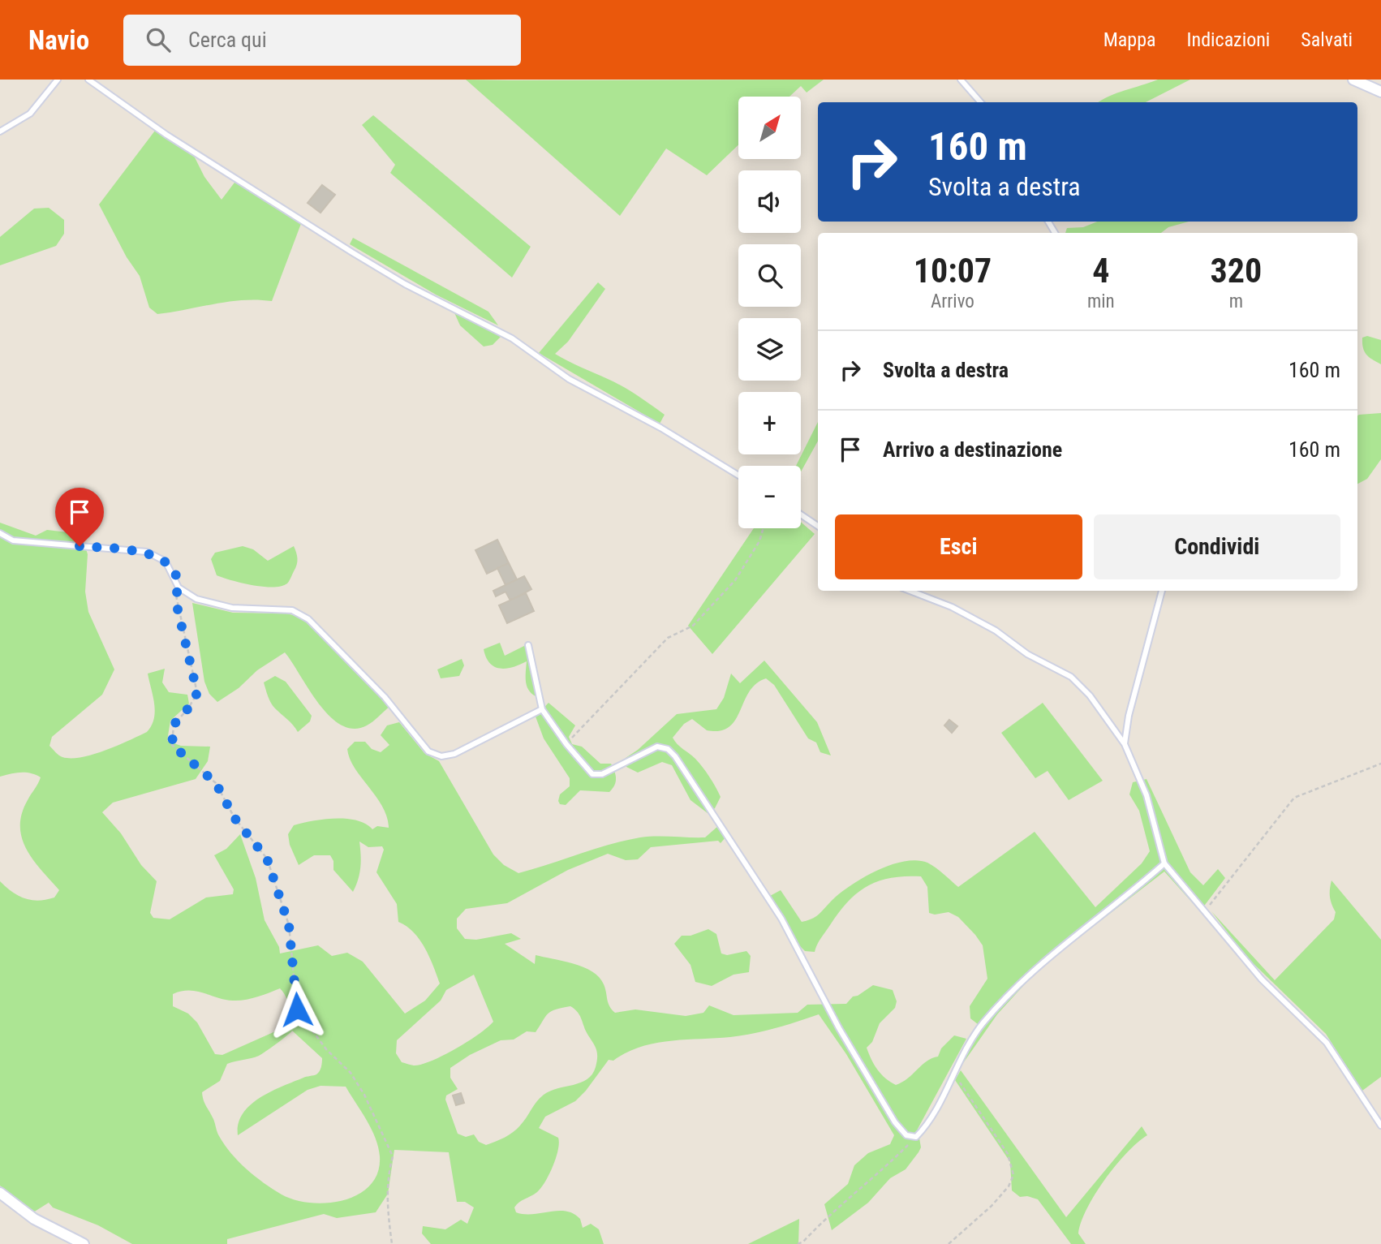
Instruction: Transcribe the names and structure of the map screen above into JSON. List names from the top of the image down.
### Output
{
  "north": "top right",
  "page": {
    "header": "Navio",
    "search": "Cerca qui",
    "nav": ["Mappa", "Indicazioni", "Salvati"],
    "map_buttons": ["+", "−"],
    "turn": ["160 m", "Svolta a destra"],
    "eta": [
      "10:07",
      "Arrivo",
      "4",
      "min",
      "320",
      "m"
    ],
    "list": [
      {
        "name": "Svolta a destra",
        "value": "160 m"
      },
      {
        "name": "Arrivo a destinazione",
        "value": "160 m"
      }
    ],
    "buttons": ["Esci", "Condividi"]
  }
}
